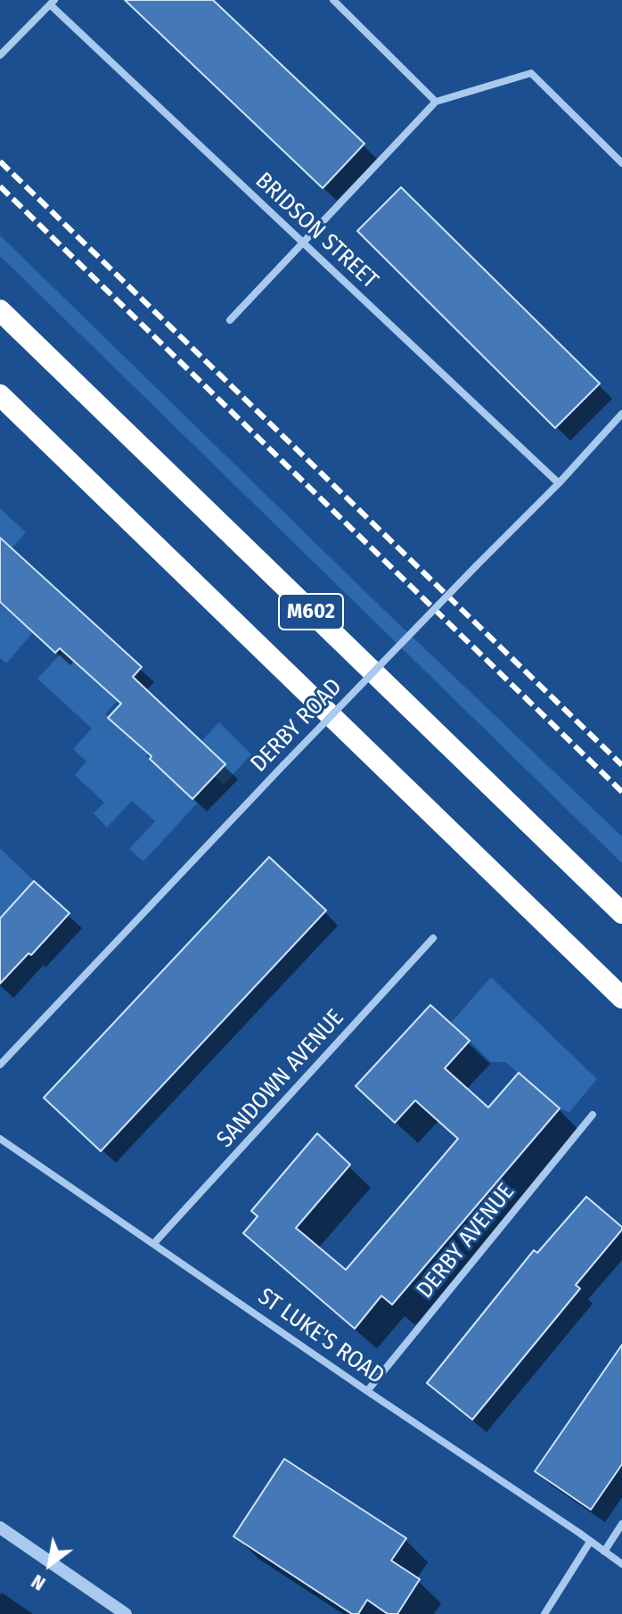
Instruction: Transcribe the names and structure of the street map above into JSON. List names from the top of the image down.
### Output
{
  "streets": {
    "highway": ["M602"],
    "street": [
      "BRIDSON STREET",
      "DERBY ROAD",
      "SANDOWN AVENUE",
      "DERBY AVENUE",
      "ST LUKE'S ROAD"
    ]
  },
  "crossings": [
    ["BRIDSON STREET", "DERBY ROAD"],
    ["SANDOWN AVENUE", "ST LUKE'S ROAD"],
    ["DERBY AVENUE", "ST LUKE'S ROAD"]
  ],
  "north": "bottom left"
}
